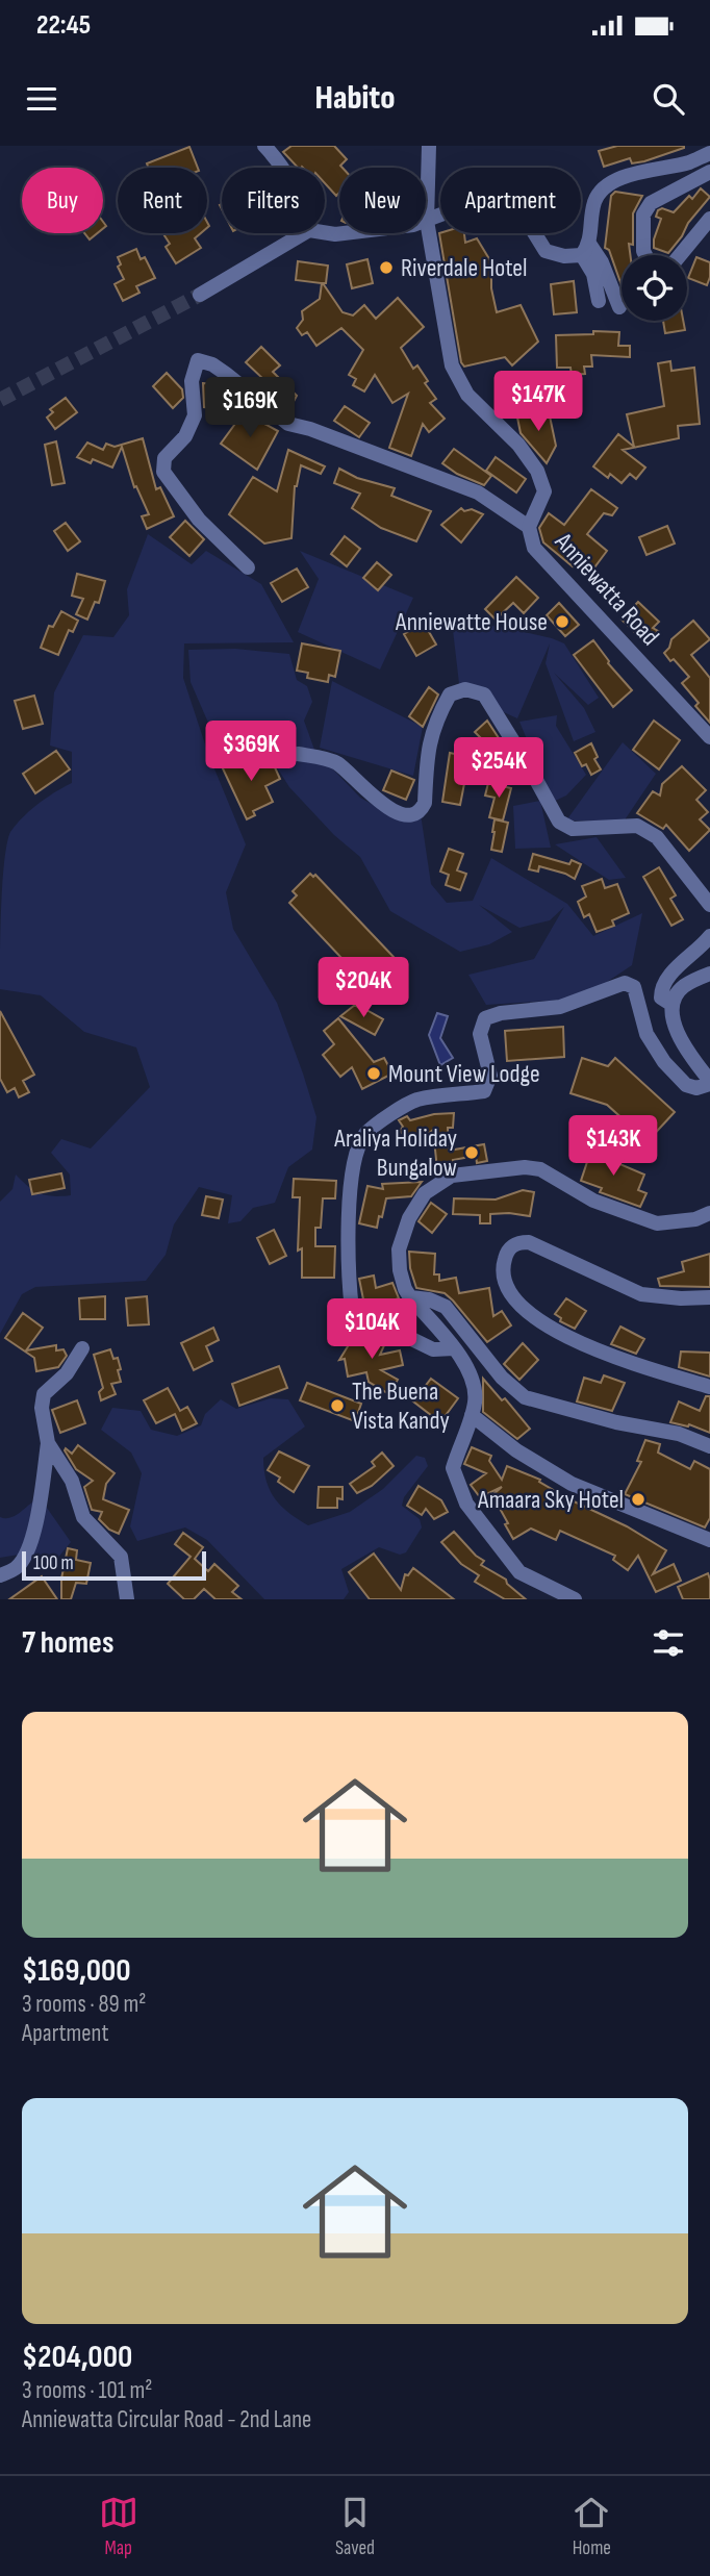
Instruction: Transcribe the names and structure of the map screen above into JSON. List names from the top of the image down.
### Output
{
  "streets": {
    "street": ["Anniewatta Road"]
  },
  "places": [
    "Riverdale Hotel",
    "Anniewatte House",
    "Mount View Lodge",
    "Araliya Holiday Bungalow",
    "The Buena Vista Kandy",
    "Amaara Sky Hotel"
  ],
  "scale_bar": "100 m",
  "page": {
    "status": "22:45",
    "header": "Habito",
    "chip": [
      "Buy",
      "Rent",
      "Filters",
      "New",
      "Apartment"
    ],
    "price": [
      "$147K",
      "$169K",
      "$369K",
      "$254K",
      "$204K",
      "$143K",
      "$104K"
    ],
    "scale": "100 m",
    "heading": "7 homes",
    "list": [
      {
        "name": "$169,000",
        "note": "3 rooms · 89 m² · Apartment"
      },
      {
        "name": "$204,000",
        "note": "3 rooms · 101 m² · Anniewatta Circular Road - 2nd Lane"
      }
    ],
    "tabs": ["Map", "Saved", "Home"]
  }
}
